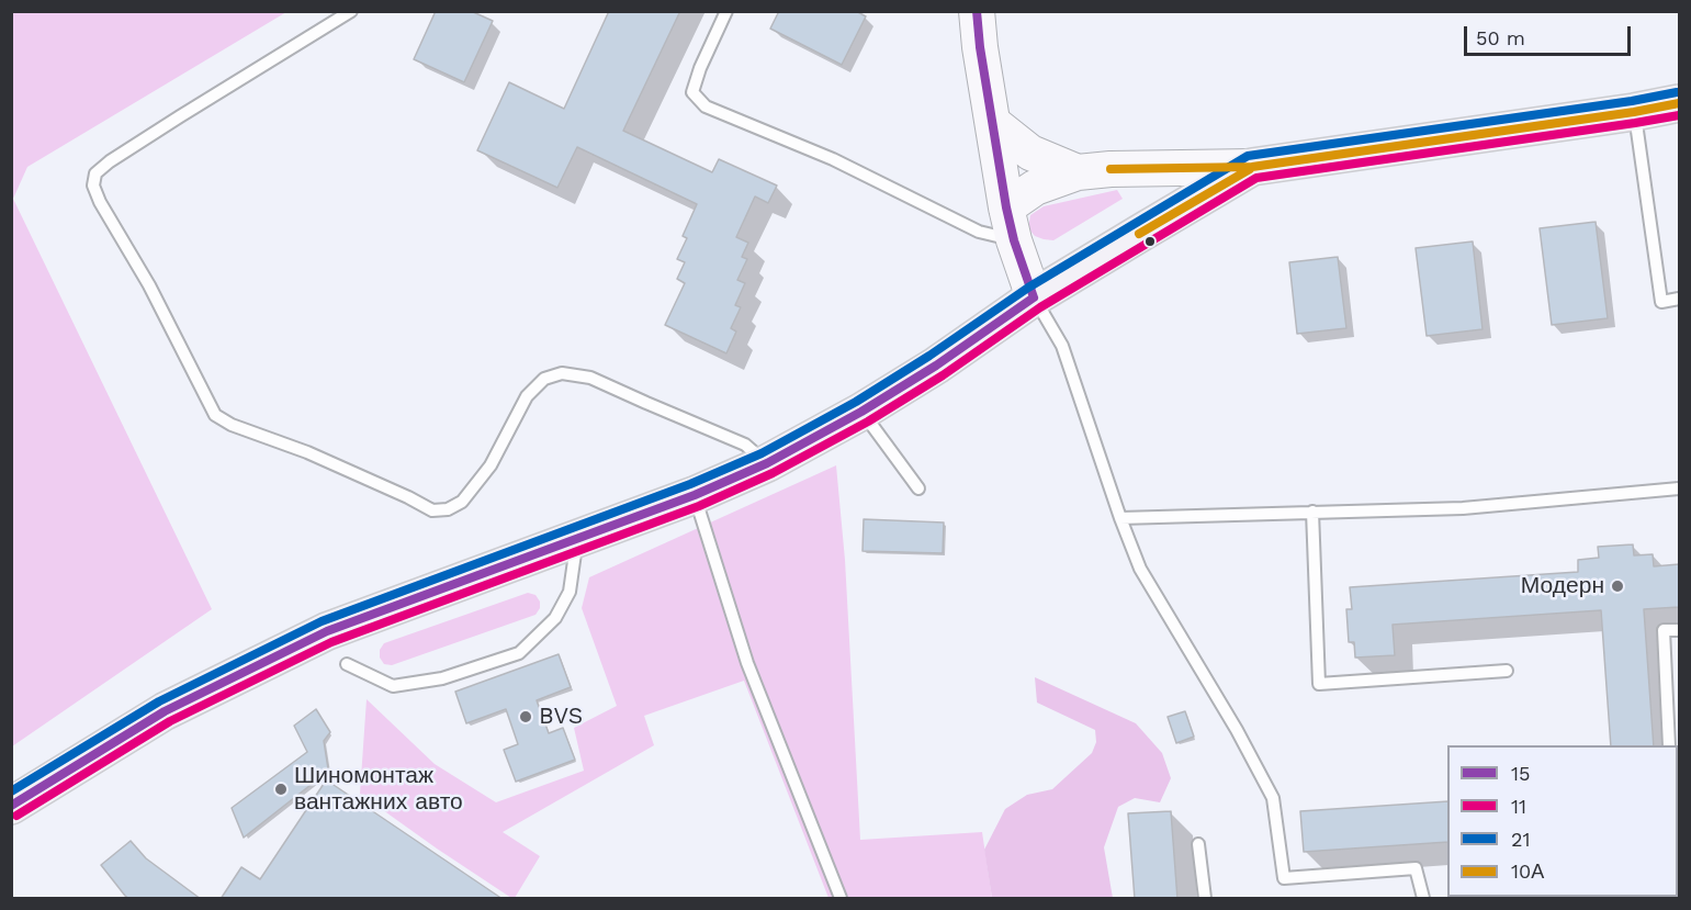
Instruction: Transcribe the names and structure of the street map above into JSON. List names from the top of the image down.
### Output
{
  "places": ["Модерн", "BVS", "Шиномонтаж вантажних авто"],
  "lines": [
    "transit line 15",
    "transit line 21",
    "transit line 10А",
    "transit line 11"
  ],
  "legend": [
    "15",
    "11",
    "21",
    "10А"
  ],
  "scale_bar": "50 m"
}
